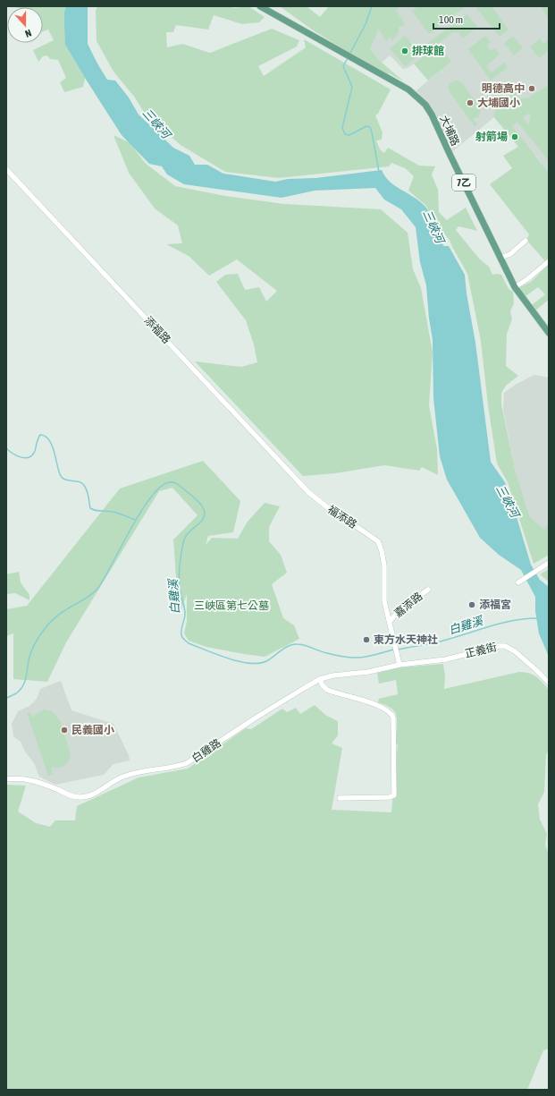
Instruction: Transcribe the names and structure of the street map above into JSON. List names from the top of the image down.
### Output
{
  "streets": {
    "main road": ["大埔路", "7乙"],
    "street": [
      "添福路",
      "福添路",
      "嘉添路",
      "正義街",
      "白雞路"
    ]
  },
  "crossings": [
    ["添福路", "福添路"],
    ["福添路", "嘉添路"],
    ["正義街", "白雞路"]
  ],
  "water": ["三峽河", "白雞溪"],
  "parks": ["三峽區第七公墓"],
  "places": [
    "排球館",
    "明德高中",
    "大埔國小",
    "射箭場",
    "添福宮",
    "東方水天神社",
    "民義國小"
  ],
  "scale_bar": "100 m",
  "north": "bottom"
}
